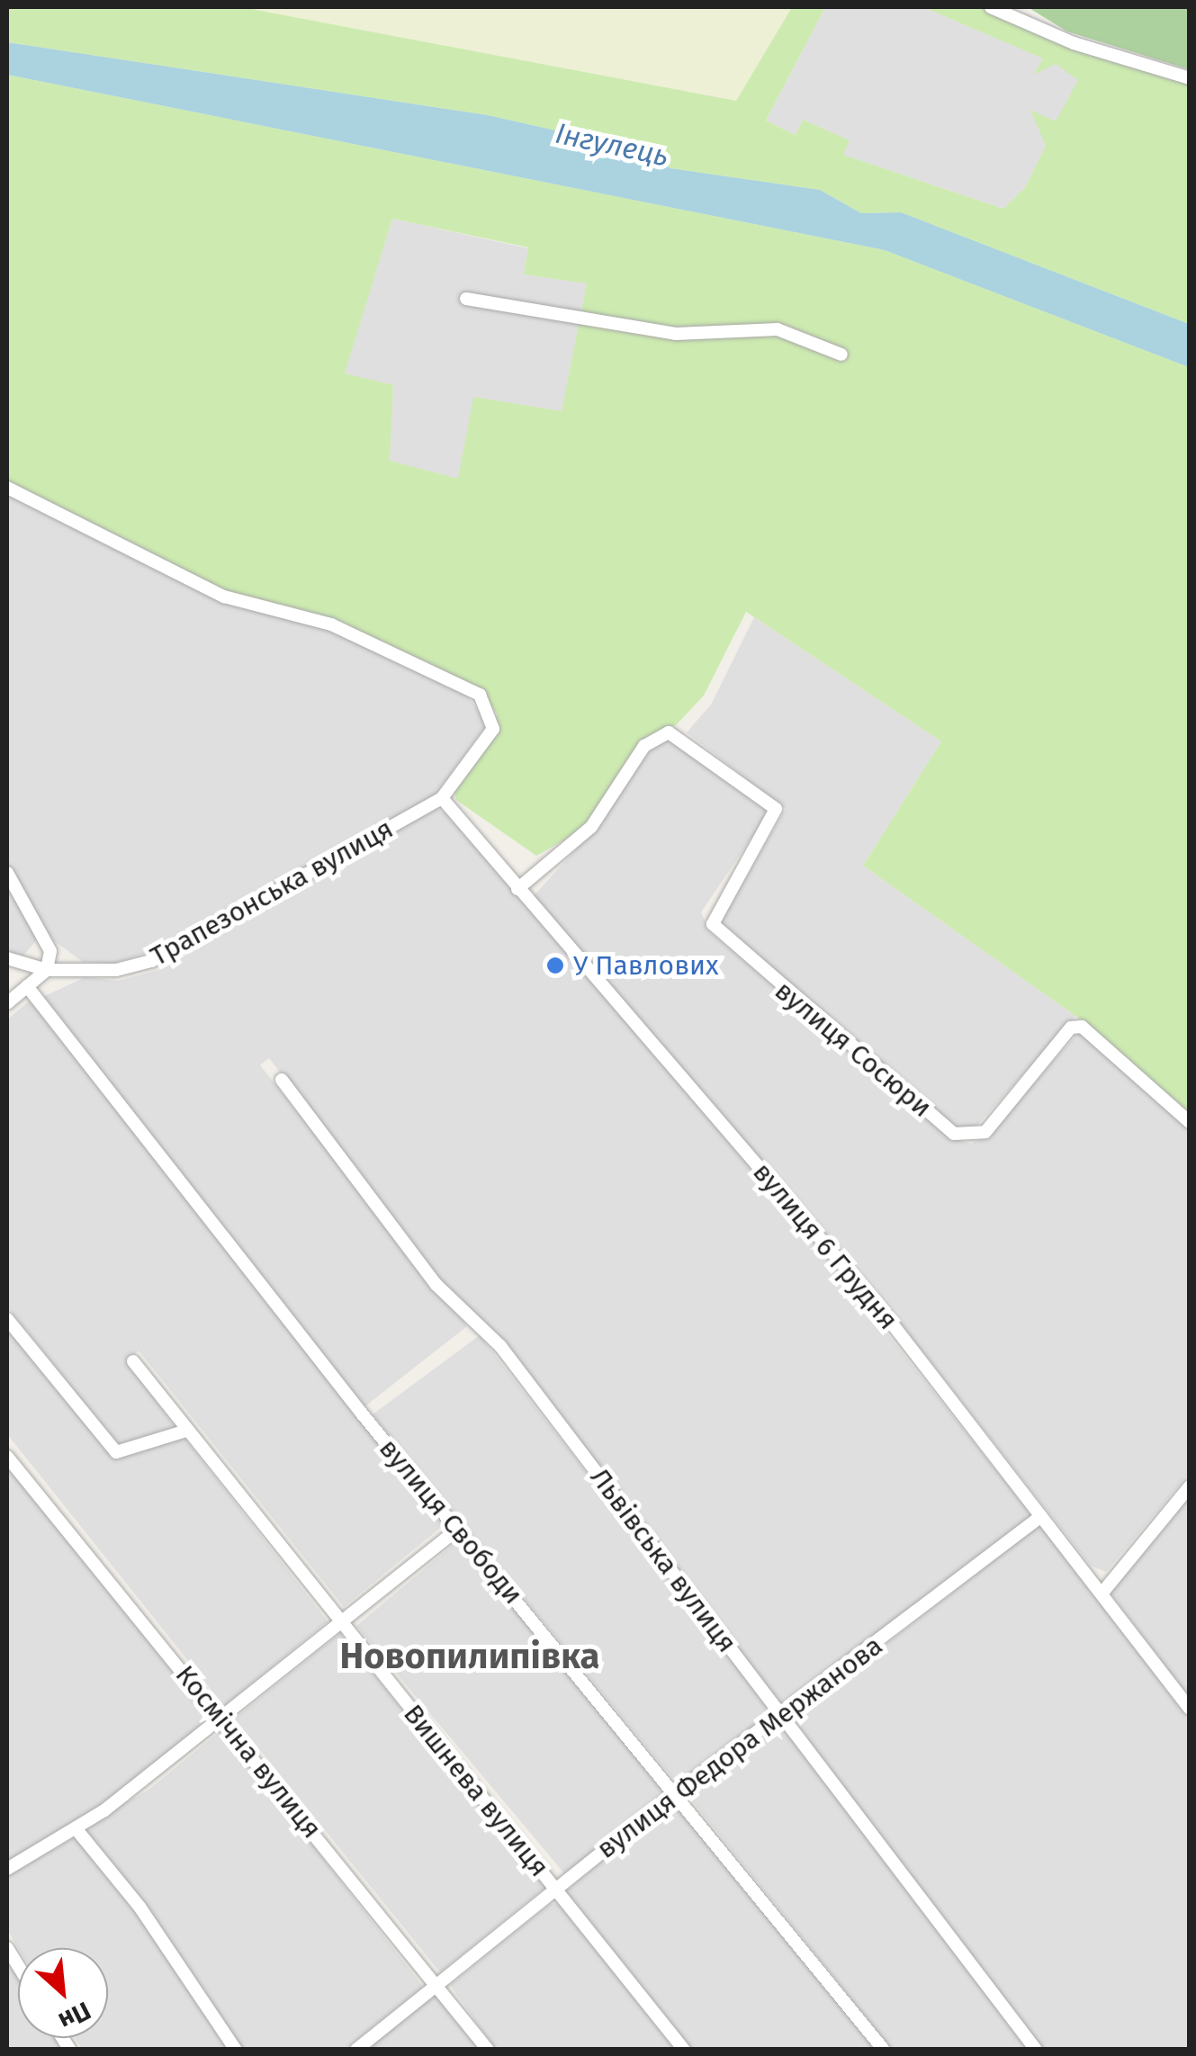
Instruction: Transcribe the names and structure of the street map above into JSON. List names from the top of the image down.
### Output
{
  "streets": {
    "street": [
      "Трапезонська вулиця",
      "вулиця Сосюри",
      "вулиця 6 Грудня",
      "вулиця Свободи",
      "Львівська вулиця",
      "вулиця Федора Мержанова",
      "Космічна вулиця",
      "Вишнева вулиця"
    ]
  },
  "crossings": [
    ["Трапезонська вулиця", "вулиця 6 Грудня"],
    ["вулиця Сосюри", "вулиця 6 Грудня"],
    ["вулиця 6 Грудня", "вулиця Федора Мержанова"],
    ["вулиця Свободи", "вулиця Федора Мержанова"],
    ["Львівська вулиця", "вулиця Федора Мержанова"],
    ["вулиця Федора Мержанова", "Космічна вулиця"],
    ["вулиця Федора Мержанова", "Вишнева вулиця"]
  ],
  "districts": ["Новопилипівка"],
  "water": ["Інгулець"],
  "places": ["У Павлових"],
  "north": "bottom right"
}
